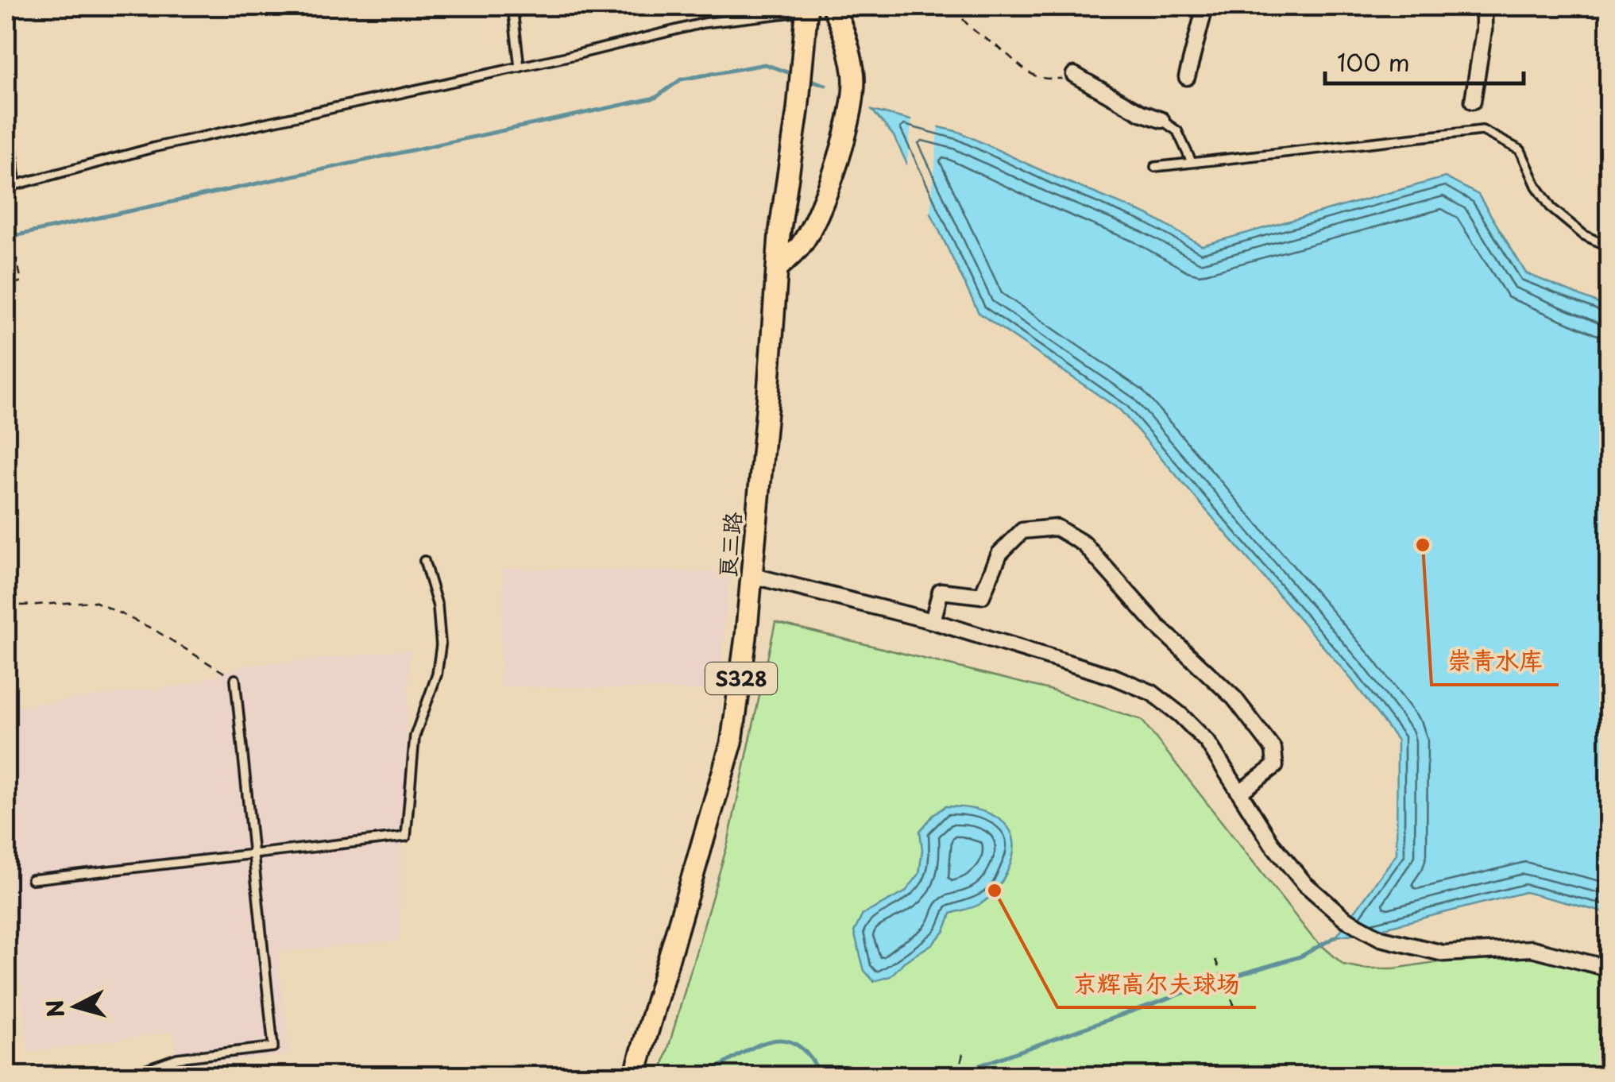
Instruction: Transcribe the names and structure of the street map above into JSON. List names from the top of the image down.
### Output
{
  "streets": {
    "main road": ["良三路", "S328"]
  },
  "places": ["崇青水库", "京辉高尔夫球场"],
  "scale_bar": "100 m",
  "north": "left"
}
